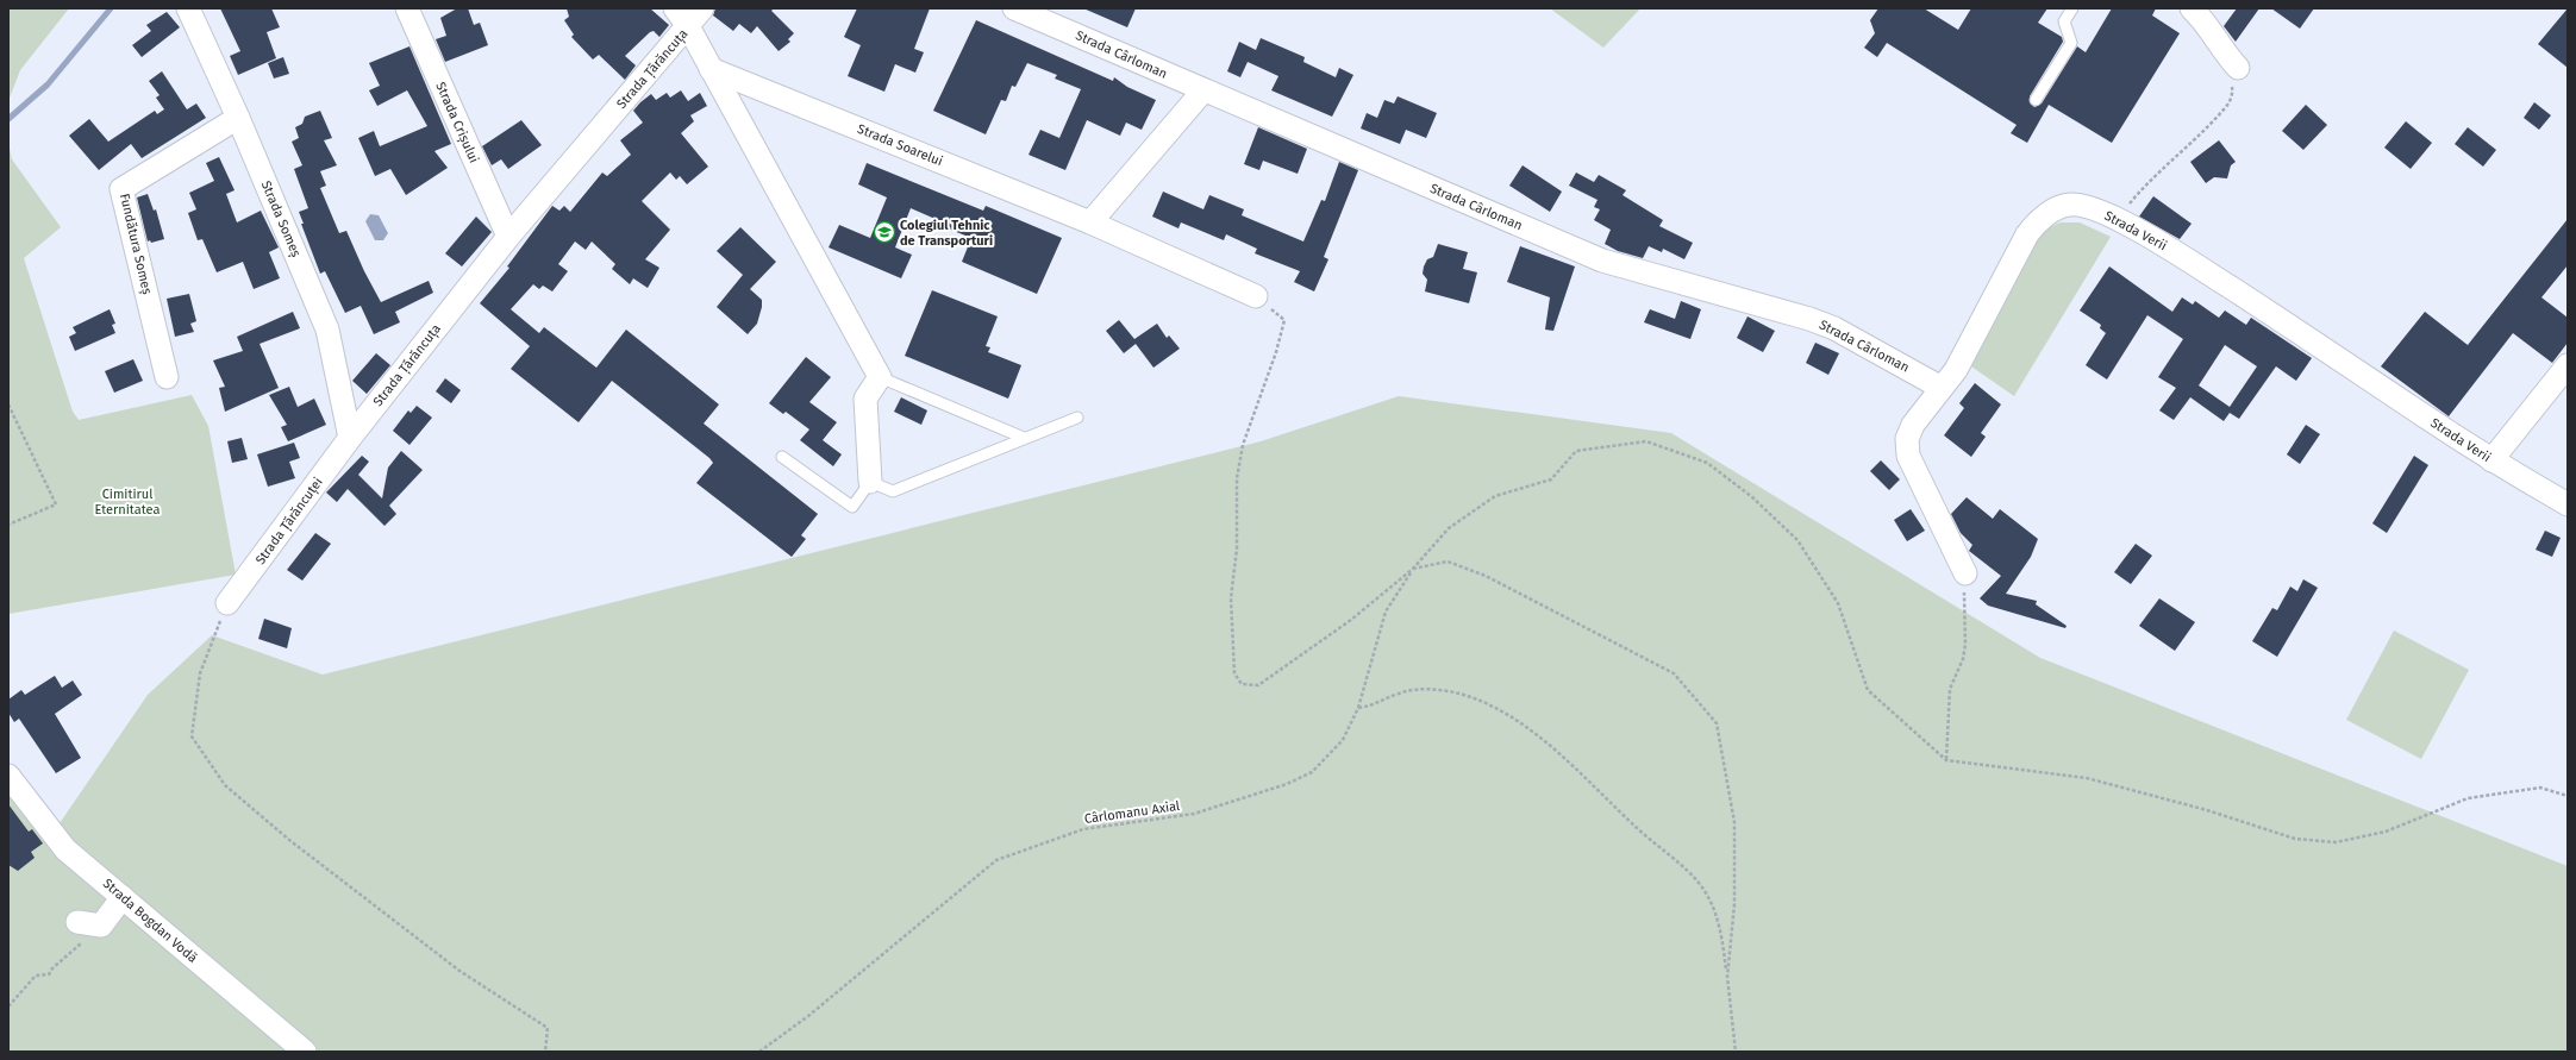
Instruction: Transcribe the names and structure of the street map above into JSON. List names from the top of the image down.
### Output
{
  "streets": {
    "street": [
      "Strada Cârloman",
      "Strada Țărăncuța",
      "Strada Crișului",
      "Strada Soarelui",
      "Strada Someș",
      "Strada Verii",
      "Fundătura Someș",
      "Strada Țărăncuței",
      "Strada Bogdan Vodă"
    ],
    "path": ["Cârlomanu Axial"]
  },
  "crossings": [
    ["Strada Cârloman", "Strada Verii"],
    ["Strada Țărăncuța", "Strada Crișului"],
    ["Strada Țărăncuța", "Strada Soarelui"],
    ["Strada Țărăncuța", "Strada Someș"],
    ["Strada Țărăncuța", "Strada Țărăncuței"],
    ["Strada Someș", "Fundătura Someș"],
    ["Strada Someș", "Strada Țărăncuței"]
  ],
  "parks": ["Cimitirul Eternitatea"],
  "places": {
    "school or university": ["Colegiul Tehnic de Transporturi"]
  }
}
